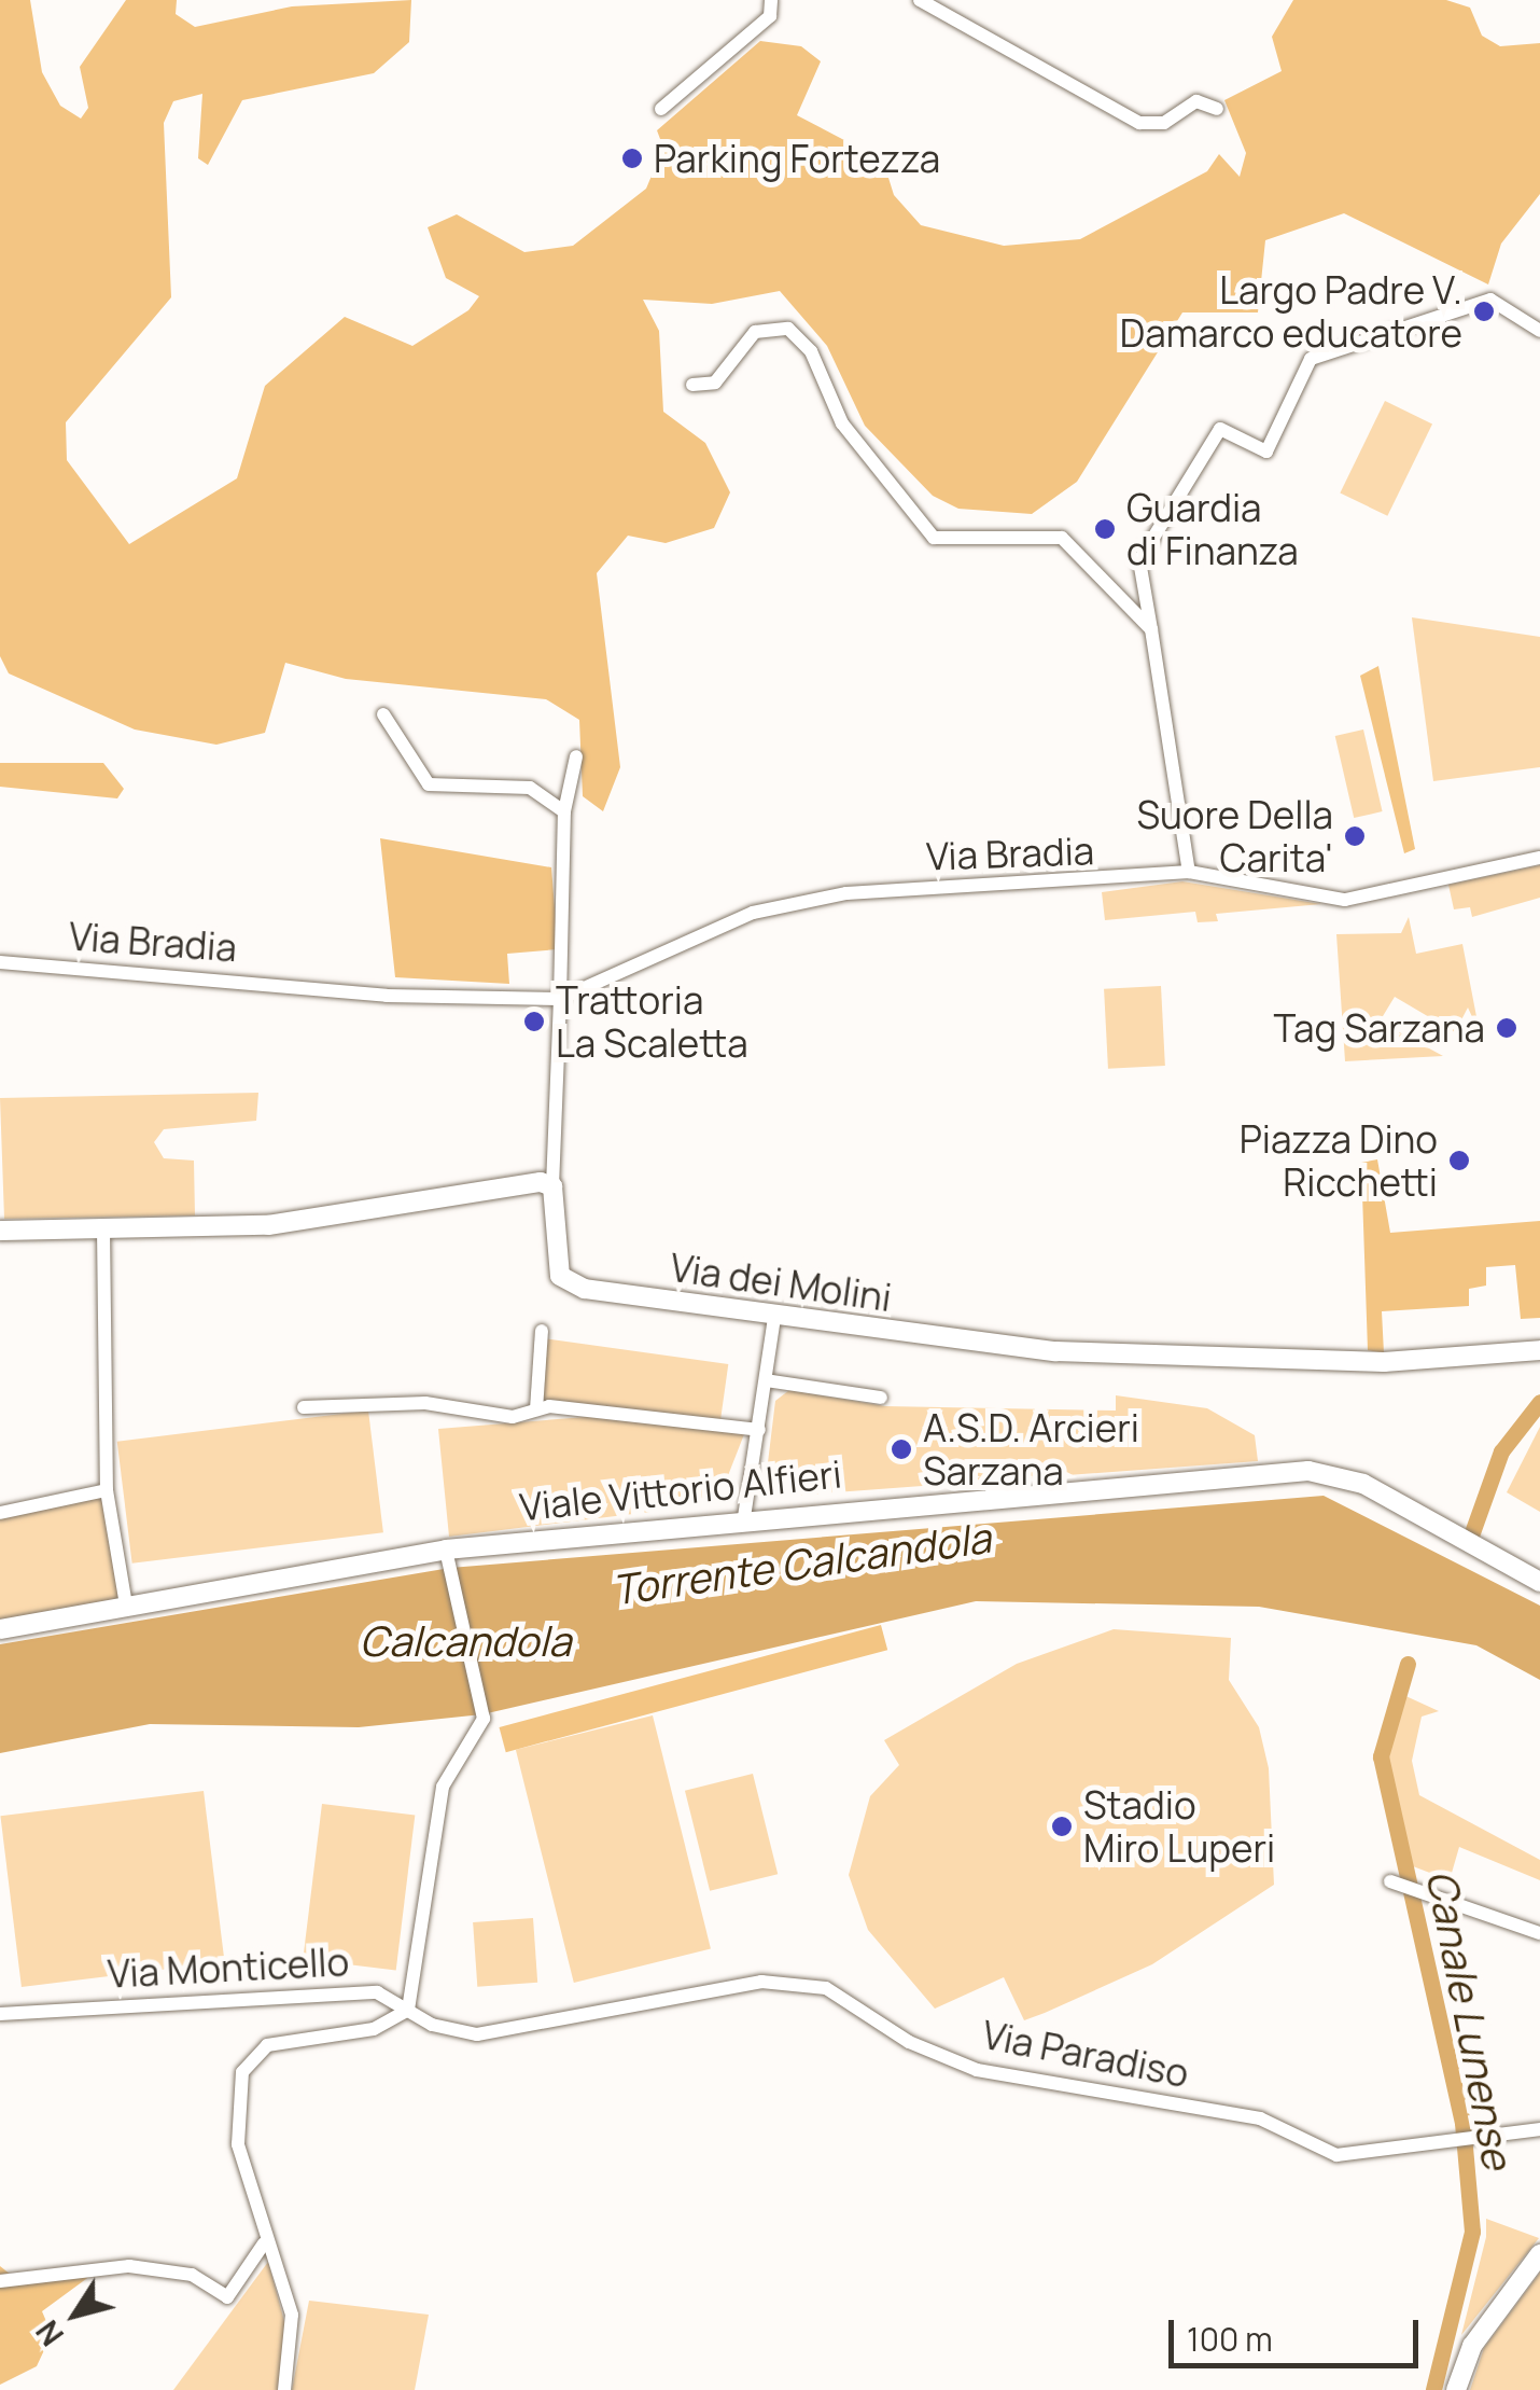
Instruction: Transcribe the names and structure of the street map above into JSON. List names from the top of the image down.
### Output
{
  "streets": {
    "street": [
      "Via Bradia",
      "Via dei Molini",
      "Viale Vittorio Alfieri",
      "Via Monticello",
      "Via Paradiso"
    ]
  },
  "crossings": [
    ["Via Monticello", "Via Paradiso"]
  ],
  "water": ["Torrente Calcandola", "Calcandola", "Canale Lunense"],
  "places": [
    "Parking Fortezza",
    "Largo Padre V. Damarco educatore",
    "Guardia di Finanza",
    "Suore Della Carita'",
    "Trattoria La Scaletta",
    "Tag Sarzana",
    "Piazza Dino Ricchetti",
    "A.S.D. Arcieri Sarzana",
    "Stadio Miro Luperi"
  ],
  "scale_bar": "100 m",
  "north": "bottom left"
}
